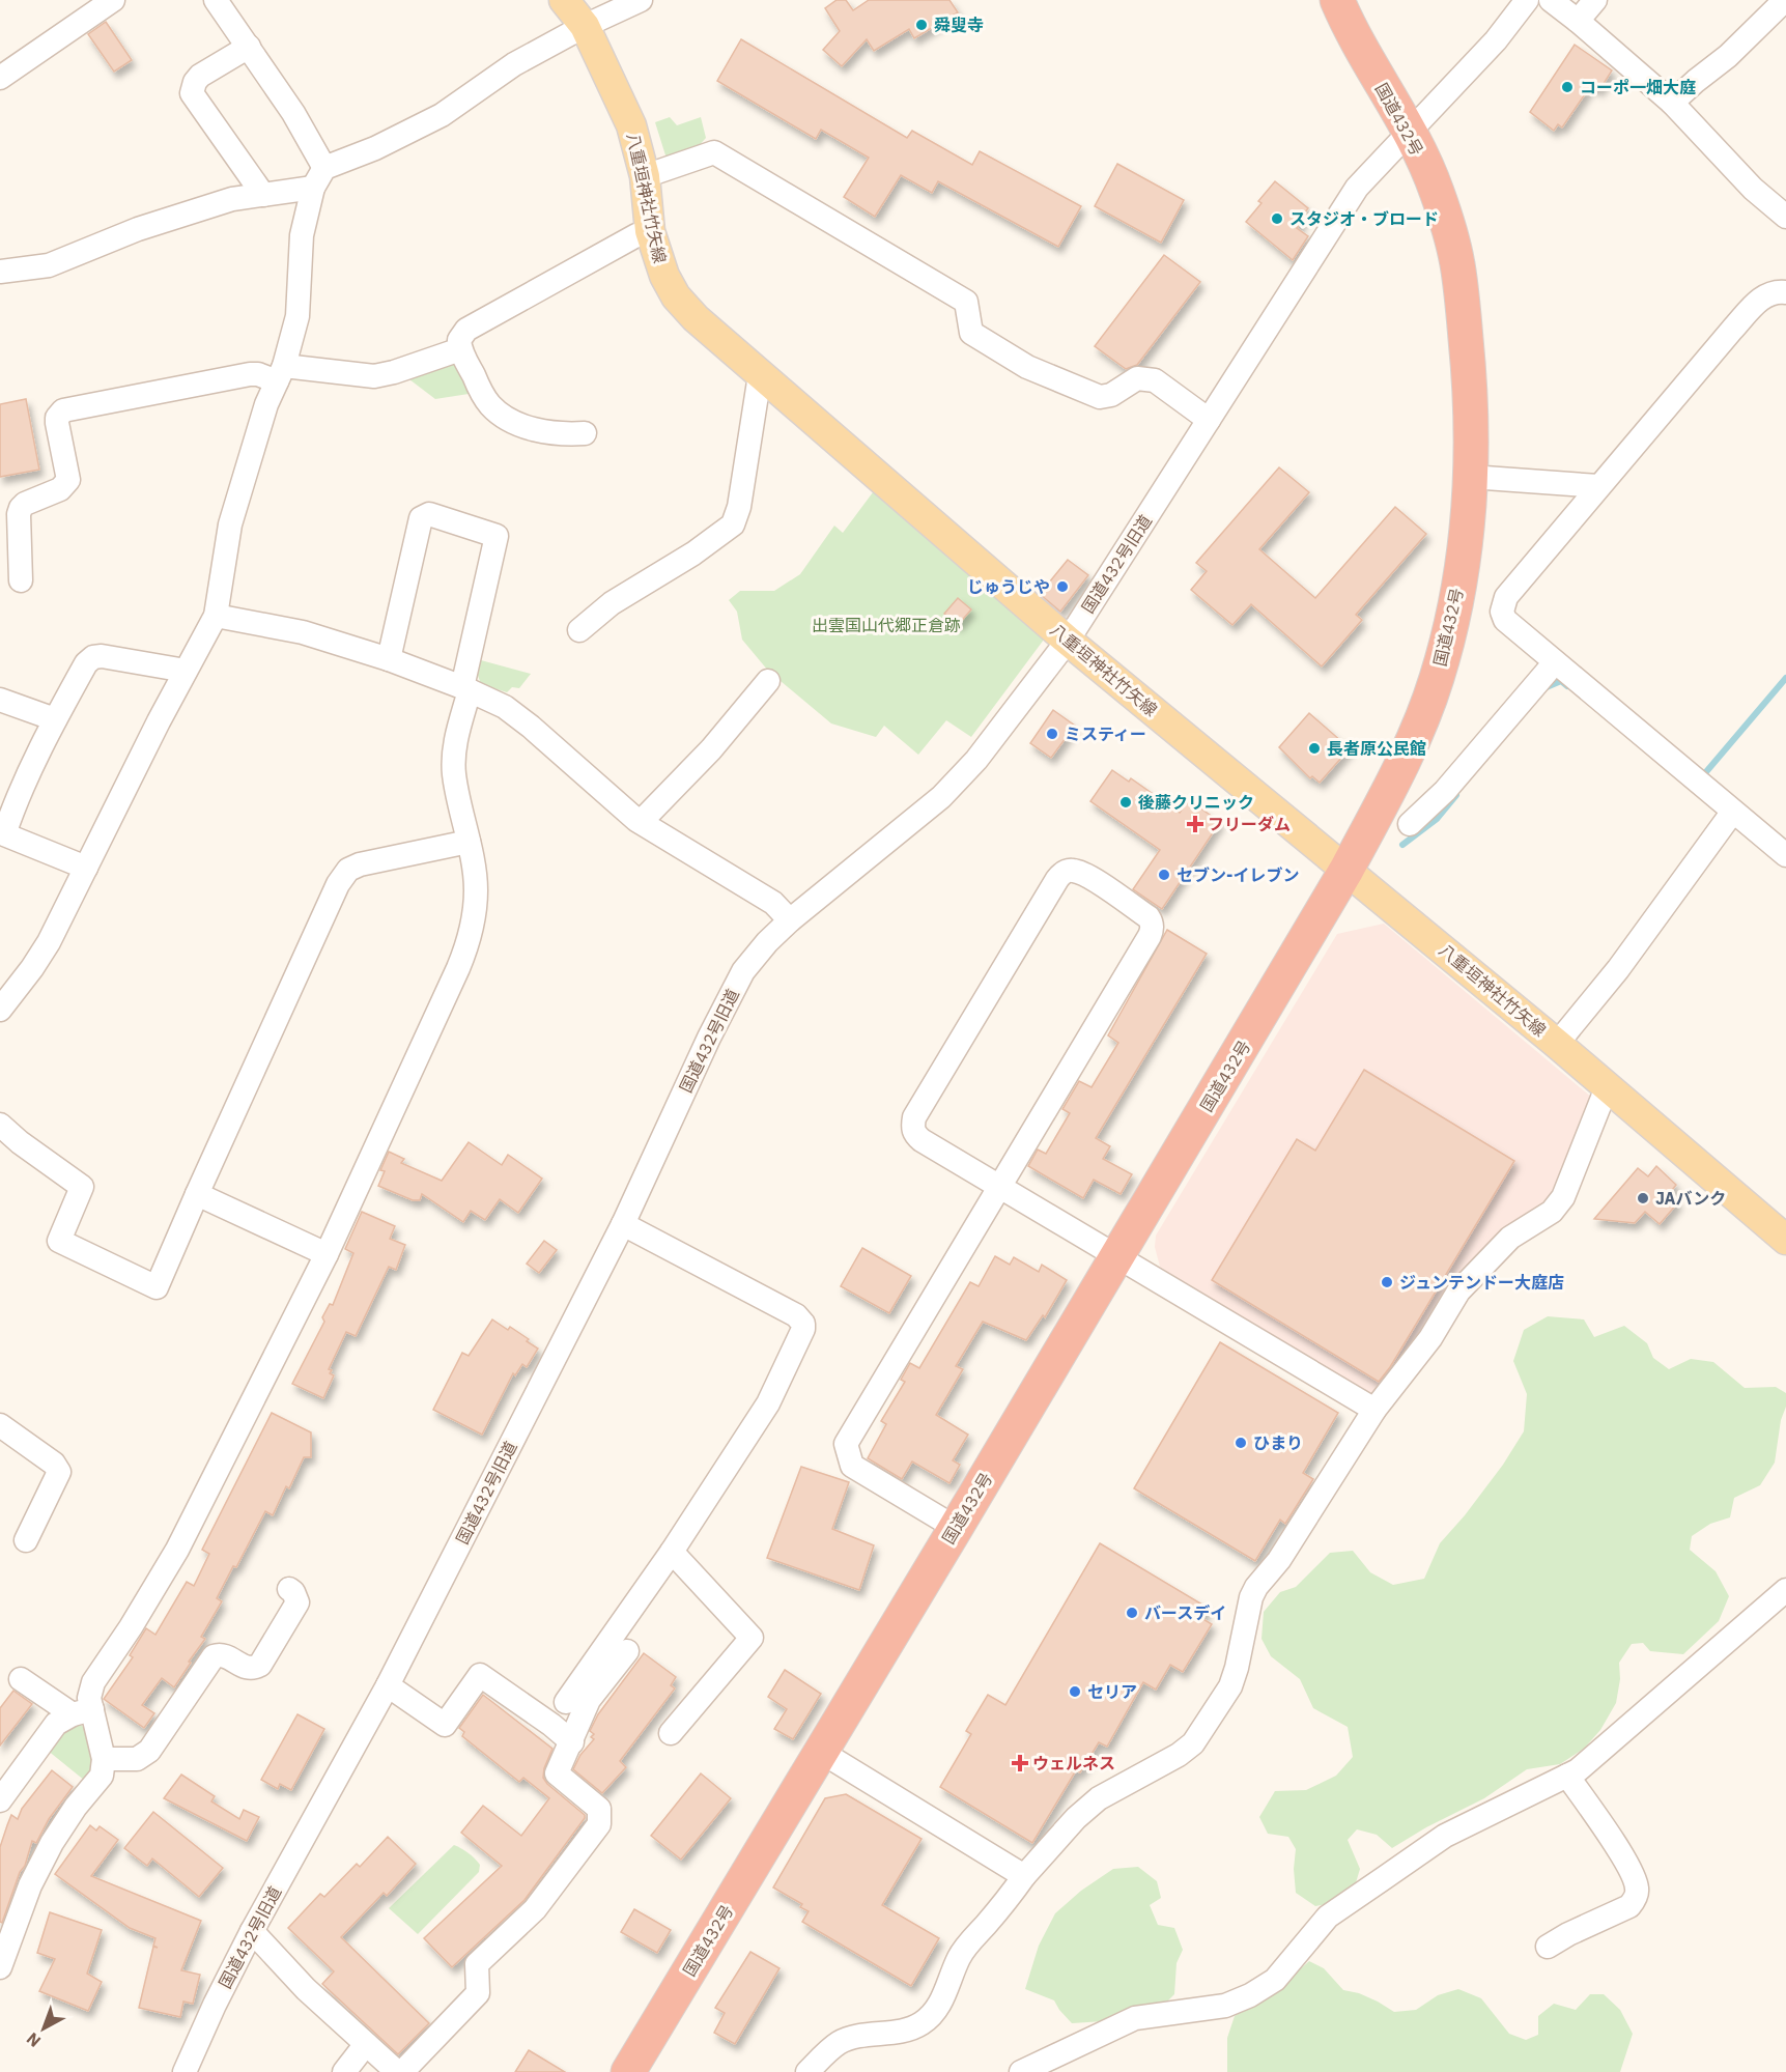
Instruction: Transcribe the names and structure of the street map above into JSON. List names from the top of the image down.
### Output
{
  "streets": {
    "highway": ["国道432号"],
    "main road": ["八重垣神社竹矢線"],
    "street": ["国道432号旧道"]
  },
  "crossings": [
    ["国道432号", "八重垣神社竹矢線"],
    ["国道432号", "国道432号旧道"],
    ["八重垣神社竹矢線", "国道432号旧道"]
  ],
  "parks": ["出雲国山代郷正倉跡"],
  "places": {
    "other": [
      "舜叟寺",
      "コーポ一畑大庭",
      "スタジオ・ブロード",
      "じゅうじや",
      "ミスティー",
      "長者原公民館",
      "後藤クリニック",
      "セブン-イレブン",
      "JAバンク",
      "ジュンテンドー大庭店",
      "ひまり",
      "バースデイ",
      "セリア"
    ],
    "health": ["フリーダム", "ウェルネス"]
  },
  "north": "bottom left"
}
